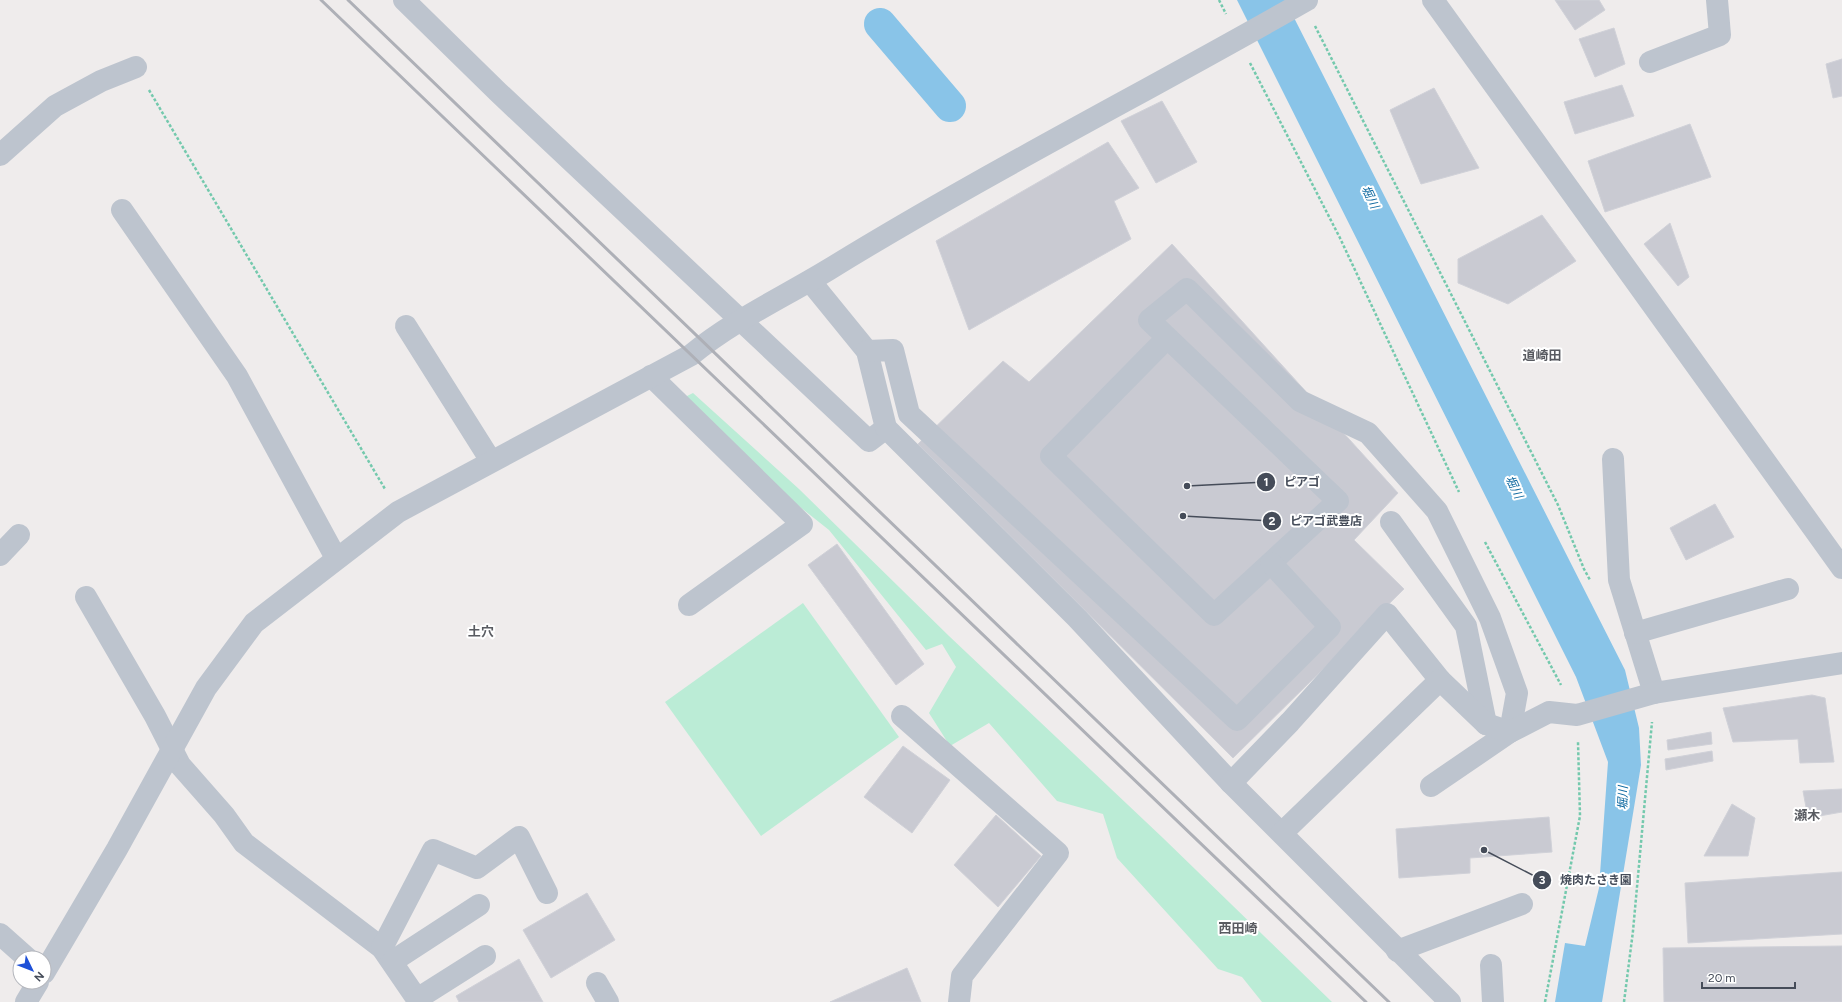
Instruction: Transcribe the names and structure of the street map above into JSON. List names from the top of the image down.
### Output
{
  "districts": [
    "道崎田",
    "土穴",
    "瀬木",
    "西田崎"
  ],
  "water": ["堀川"],
  "places": ["ピアゴ", "ピアゴ武豊店", "焼肉たさき園"],
  "scale_bar": "20 m",
  "north": "bottom right"
}
